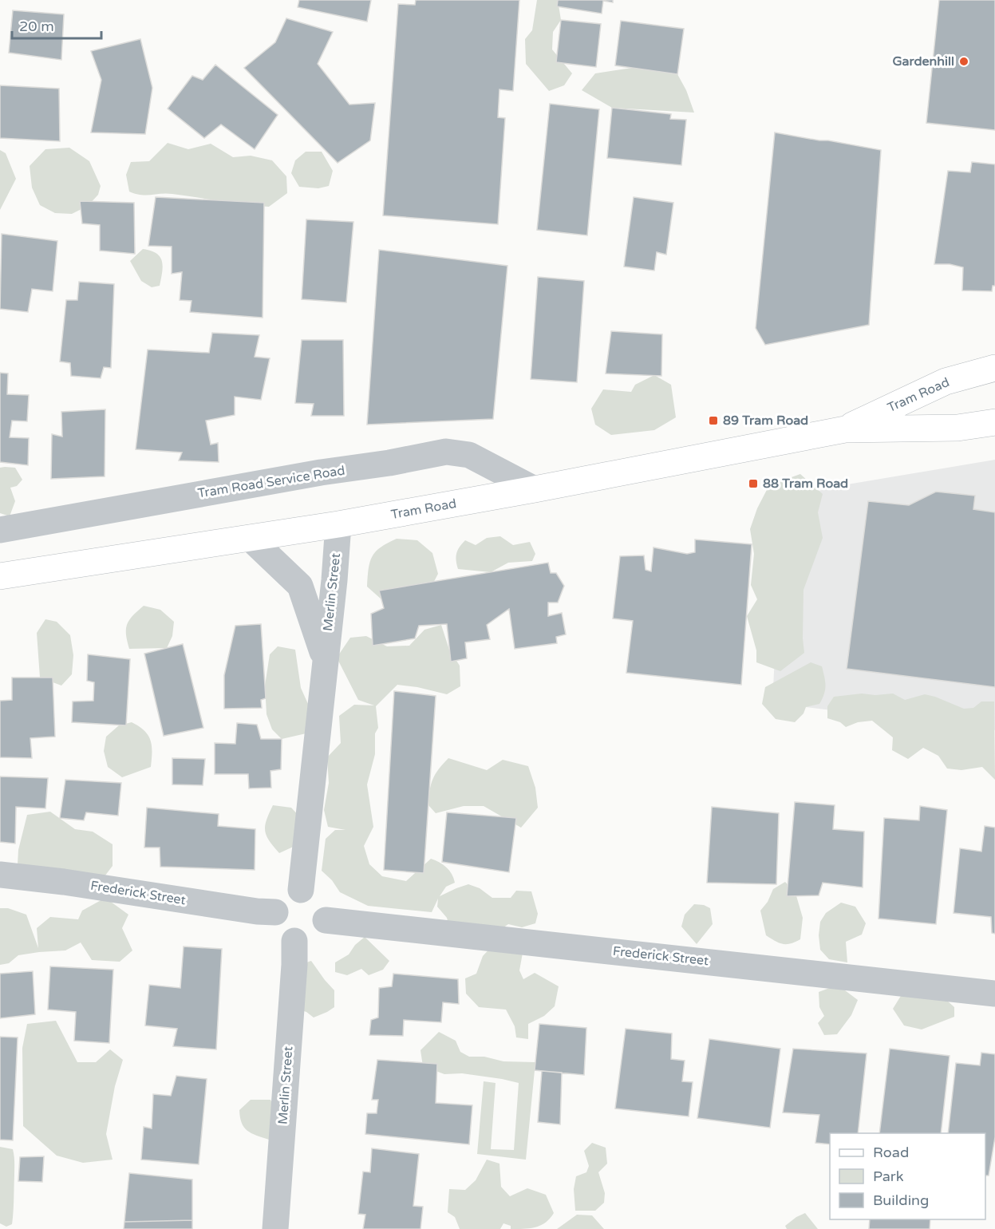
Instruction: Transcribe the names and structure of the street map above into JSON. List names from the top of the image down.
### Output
{
  "streets": {
    "main road": ["Tram Road"],
    "street": ["Tram Road Service Road", "Merlin Street", "Frederick Street"]
  },
  "crossings": [
    ["Tram Road", "Tram Road Service Road"],
    ["Tram Road", "Merlin Street"],
    ["Merlin Street", "Frederick Street"]
  ],
  "places": {
    "other": ["Gardenhill"],
    "transit": ["89 Tram Road", "88 Tram Road"]
  },
  "legend": ["Road", "Park", "Building"],
  "scale_bar": "20 m"
}
